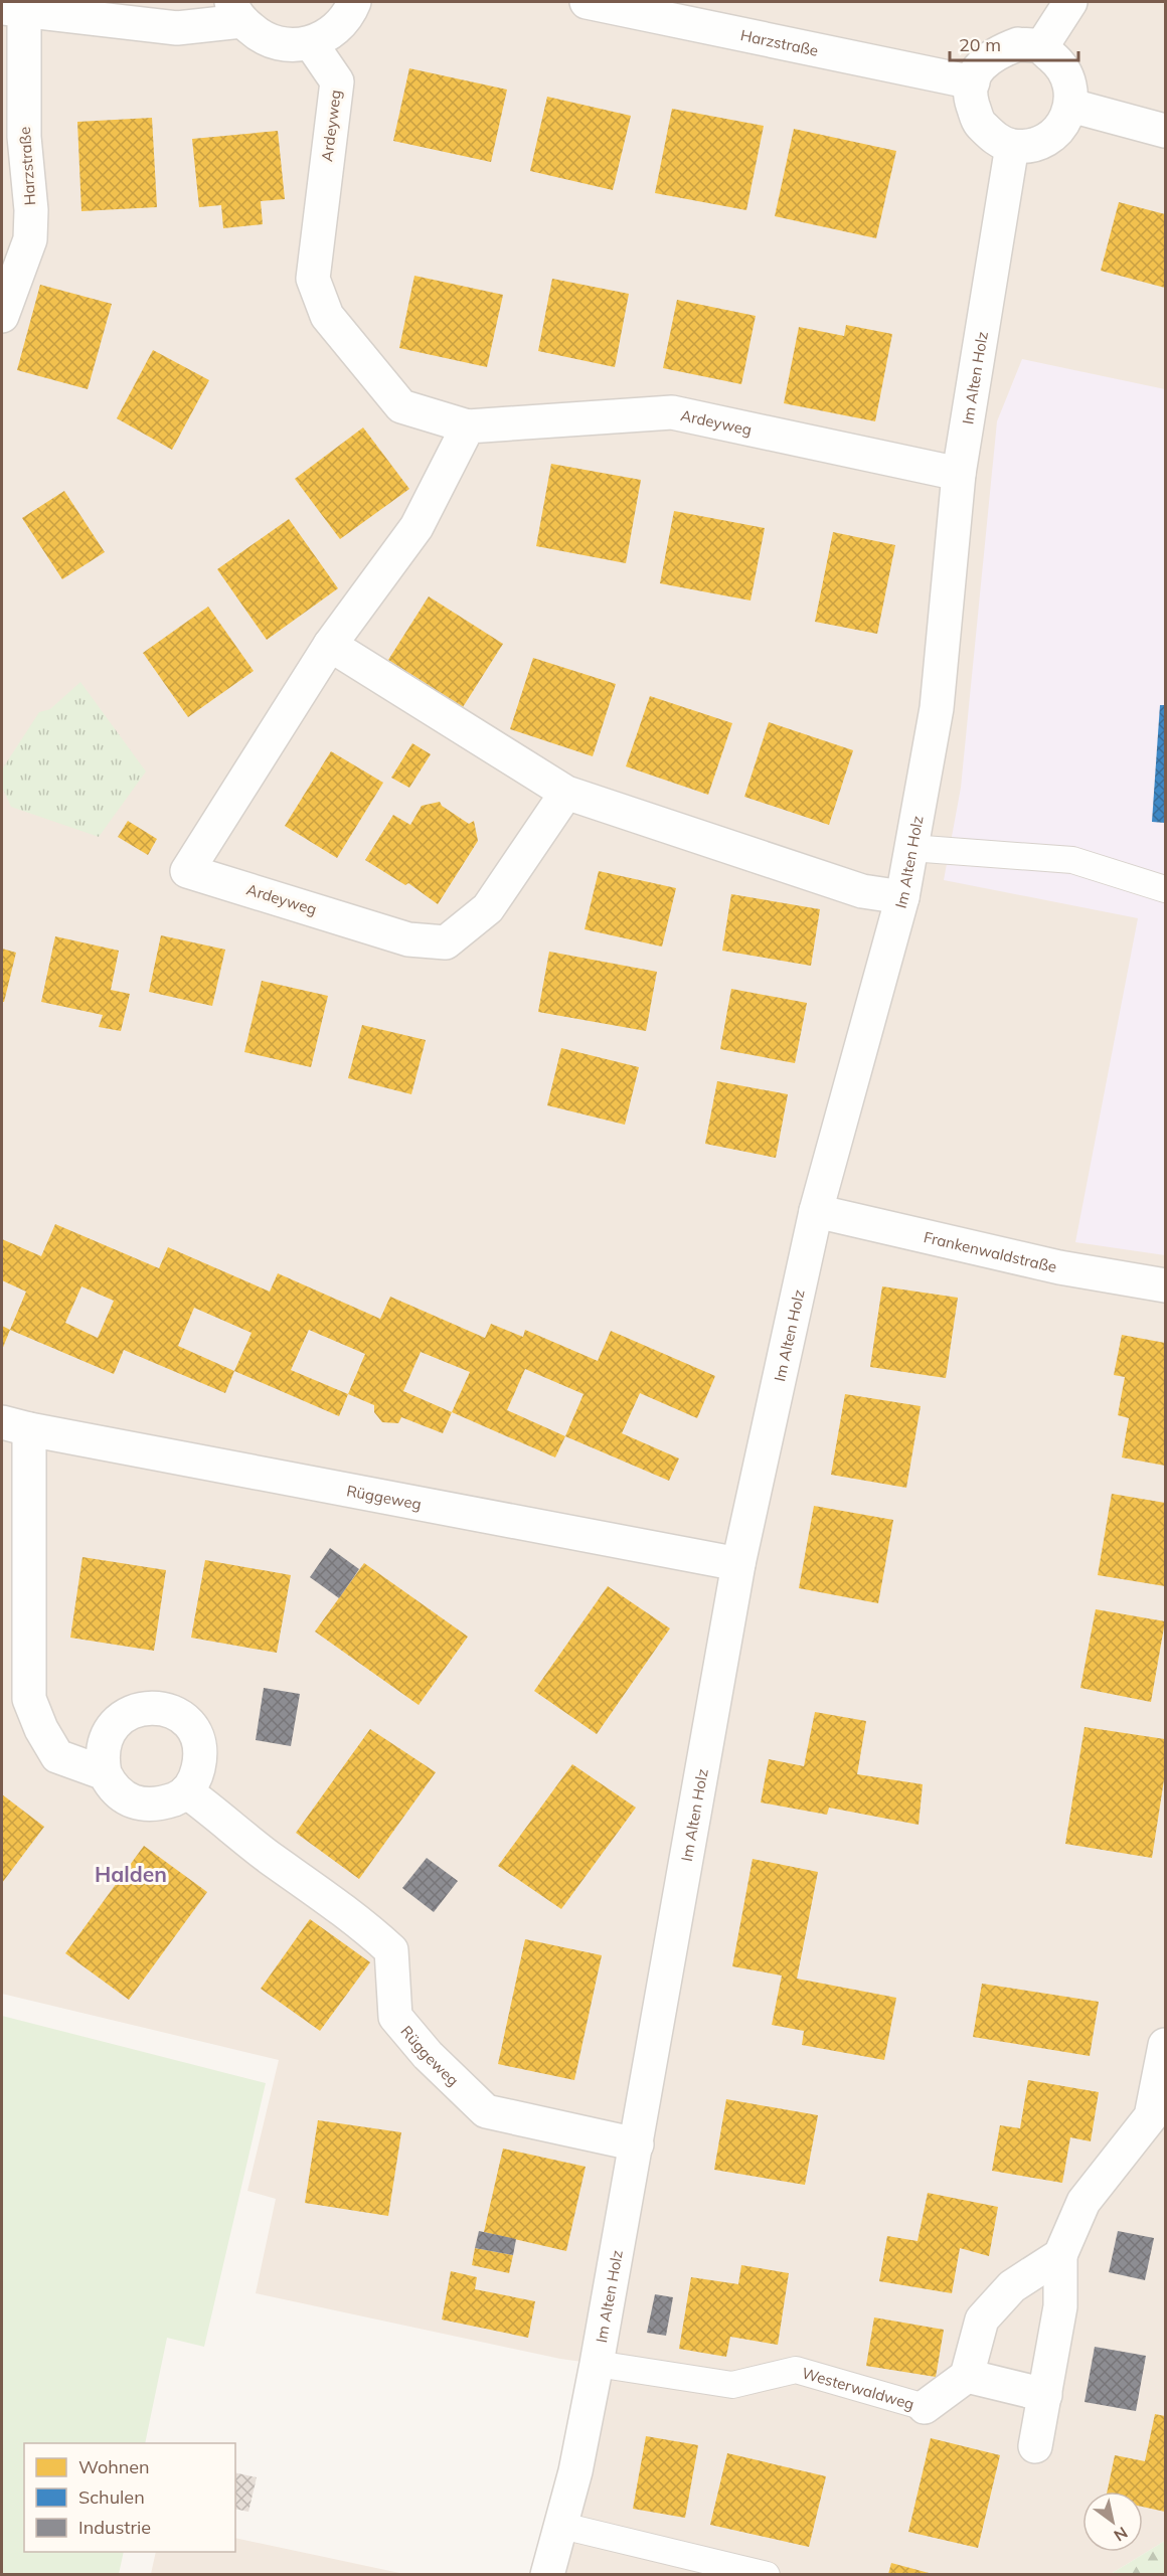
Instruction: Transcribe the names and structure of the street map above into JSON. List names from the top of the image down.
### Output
{
  "streets": {
    "street": [
      "Harzstraße",
      "Ardeyweg",
      "Im Alten Holz",
      "Frankenwaldstraße",
      "Rüggeweg",
      "Westerwaldweg"
    ]
  },
  "crossings": [
    ["Harzstraße", "Ardeyweg"],
    ["Harzstraße", "Im Alten Holz"],
    ["Ardeyweg", "Im Alten Holz"],
    ["Im Alten Holz", "Frankenwaldstraße"],
    ["Im Alten Holz", "Rüggeweg"],
    ["Im Alten Holz", "Westerwaldweg"]
  ],
  "districts": ["Halden"],
  "legend": ["Wohnen", "Schulen", "Industrie"],
  "scale_bar": "20 m",
  "north": "bottom right"
}
